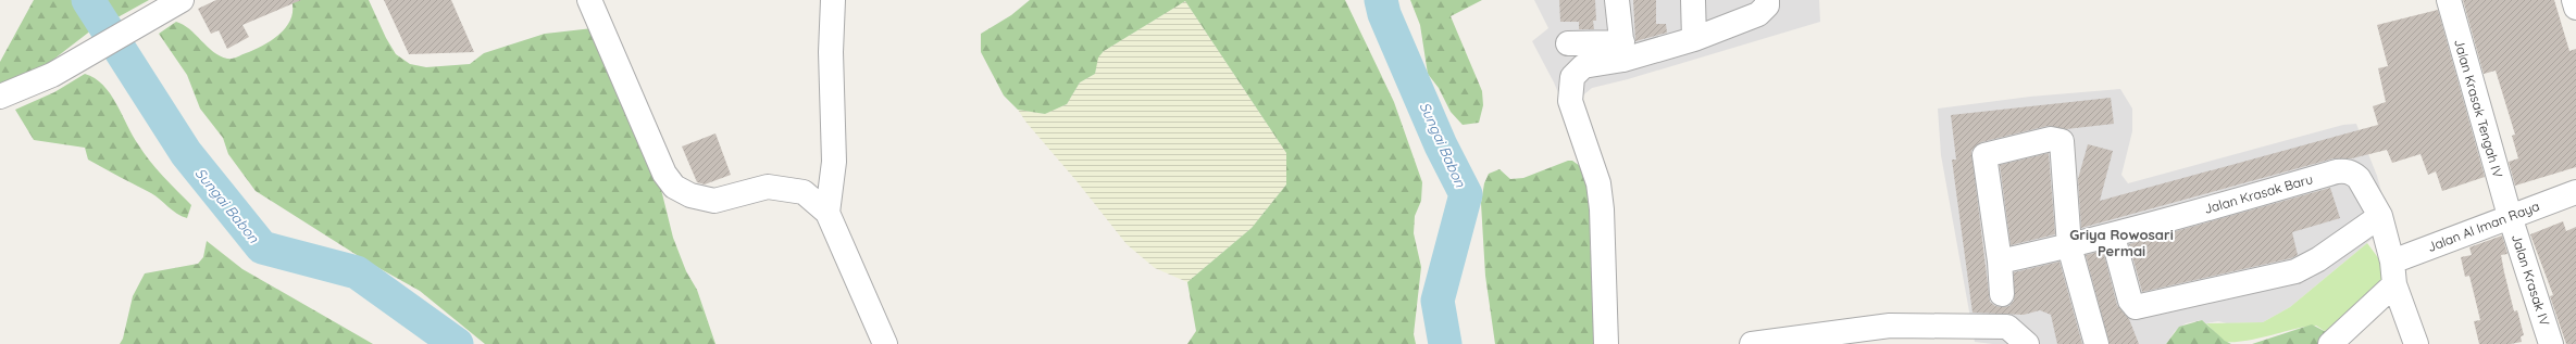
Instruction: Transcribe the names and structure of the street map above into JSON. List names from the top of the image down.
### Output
{
  "streets": {
    "street": [
      "Jalan Krasak Tengah IV",
      "Jalan Krasak Baru",
      "Jalan Al Iman Raya",
      "Jalan Krasak IV"
    ]
  },
  "crossings": [
    ["Jalan Krasak Tengah IV", "Jalan Al Iman Raya"],
    ["Jalan Krasak Tengah IV", "Jalan Krasak IV"],
    ["Jalan Krasak Baru", "Jalan Al Iman Raya"],
    ["Jalan Al Iman Raya", "Jalan Krasak IV"]
  ],
  "districts": ["Griya Rowosari Permai"],
  "water": ["Sungai Babon"]
}
